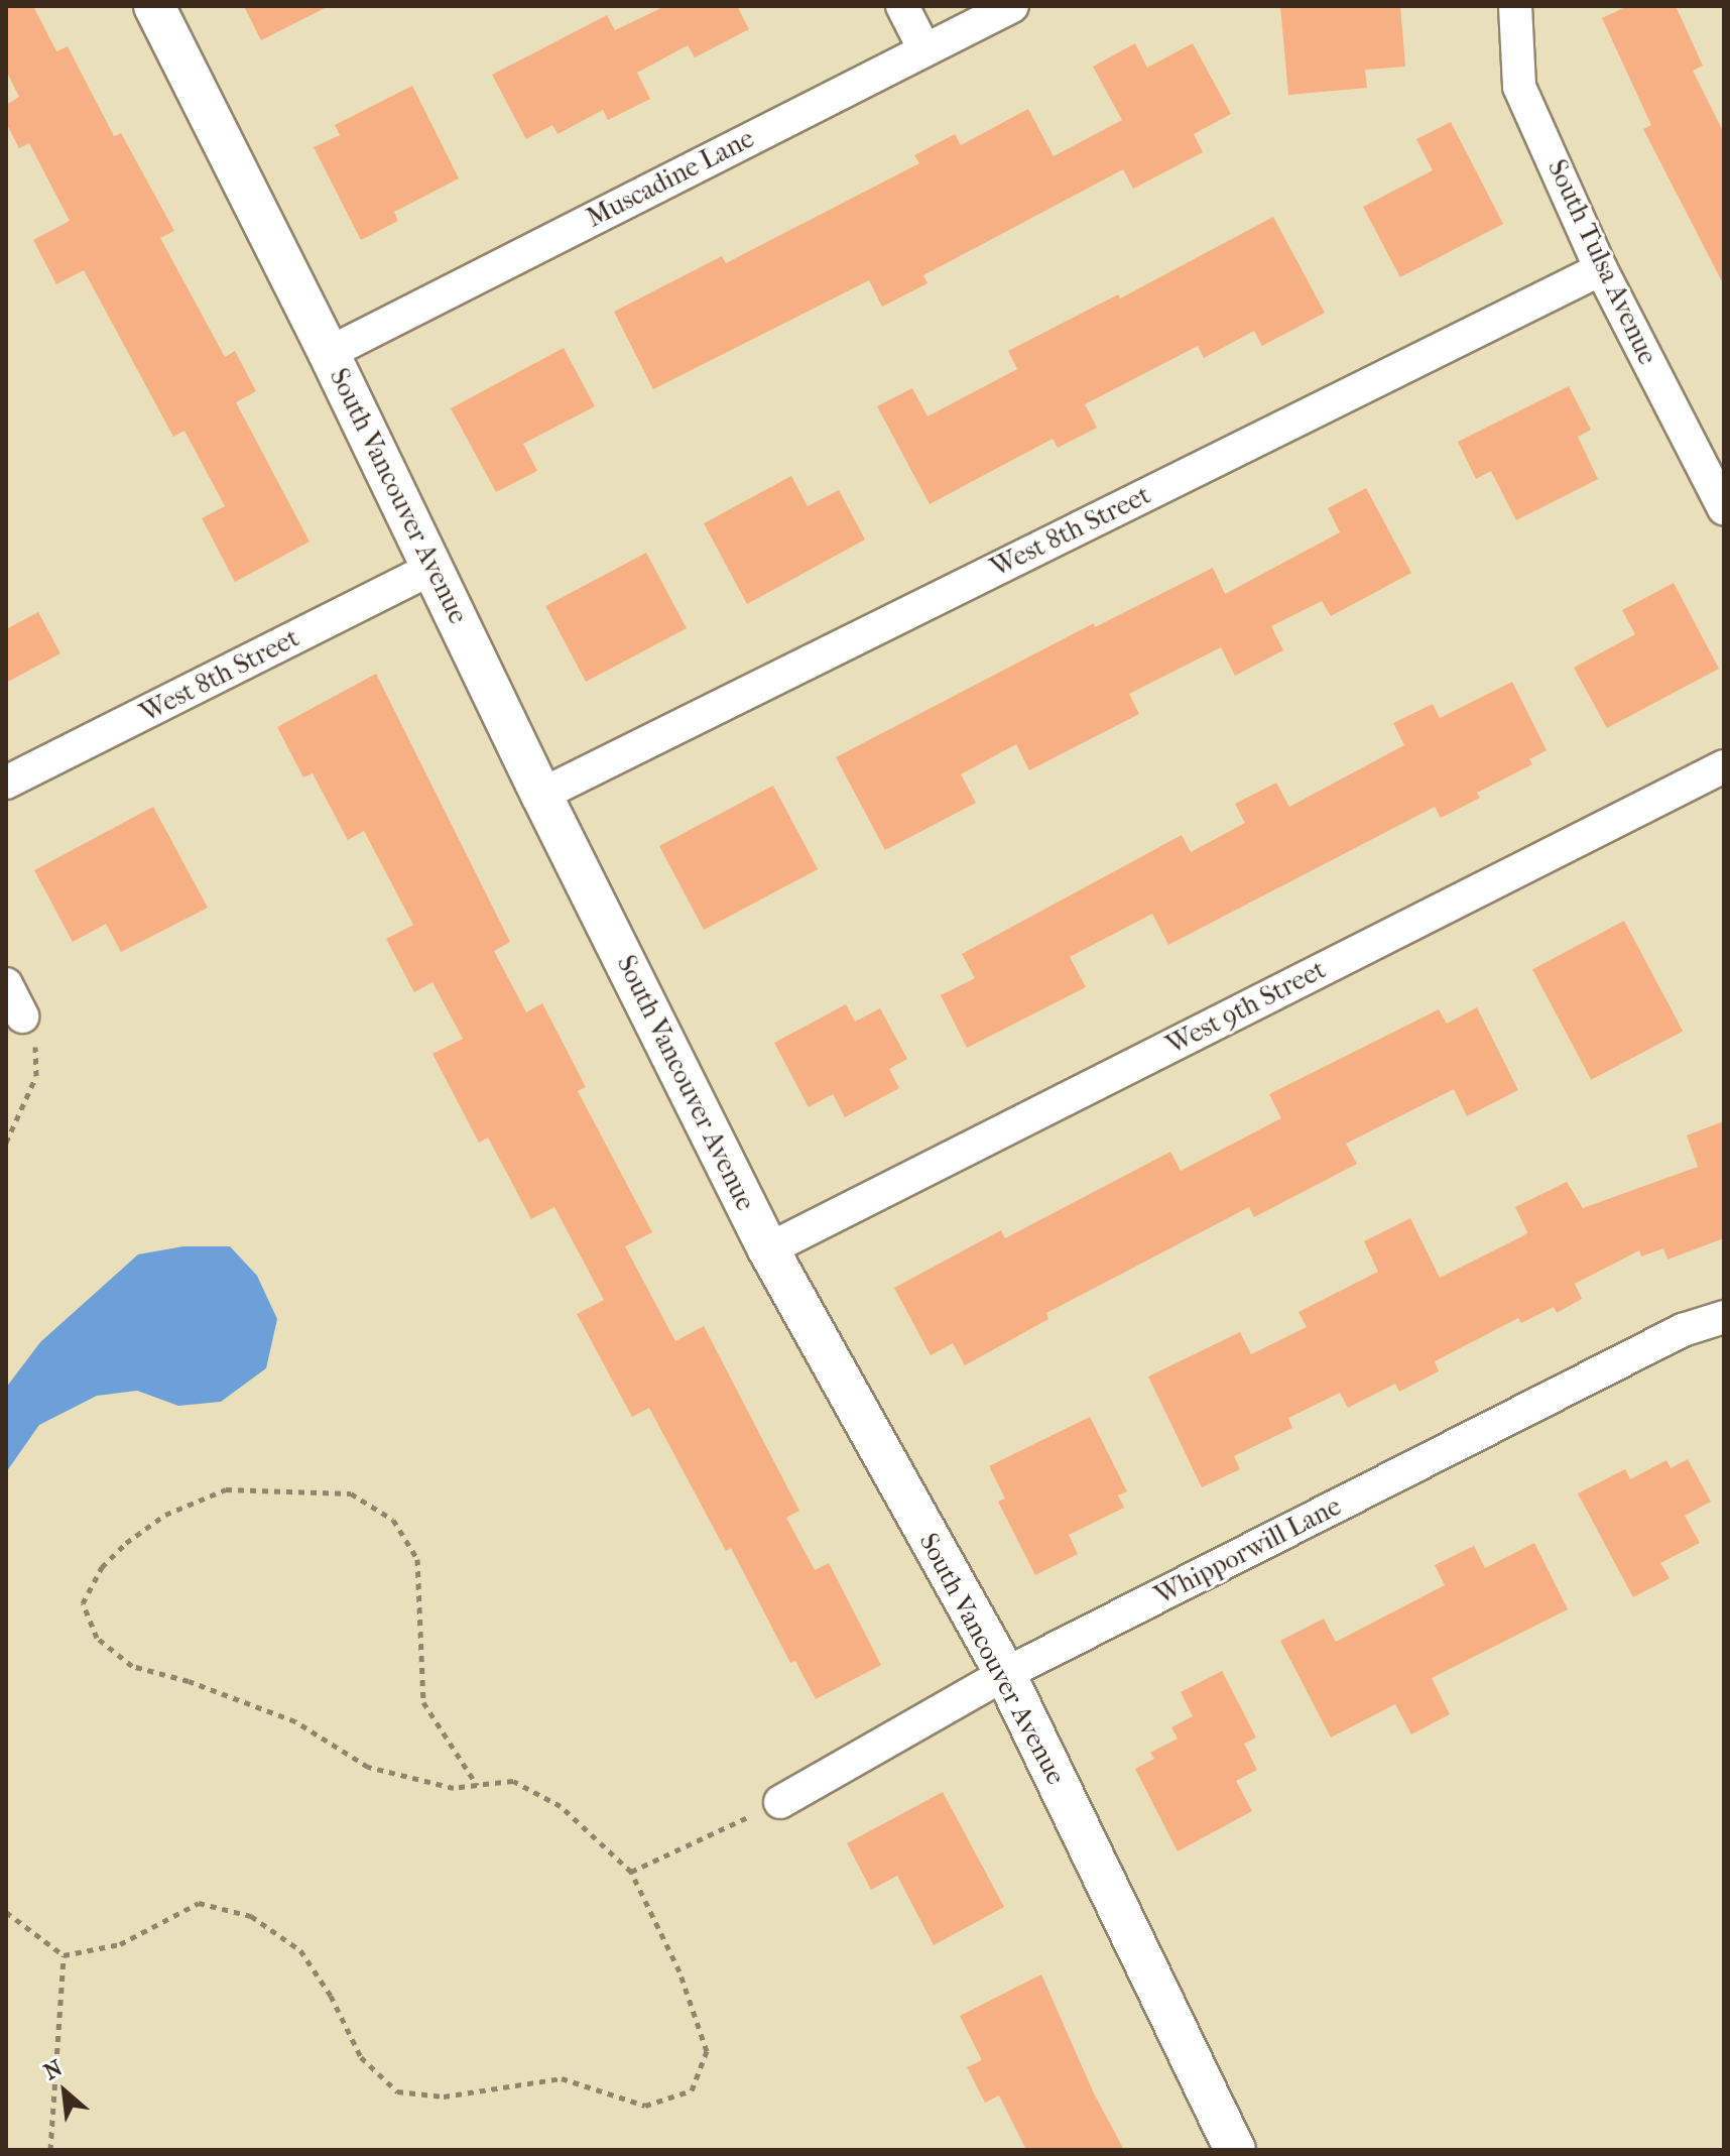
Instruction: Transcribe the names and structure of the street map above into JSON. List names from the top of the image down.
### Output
{
  "streets": {
    "street": [
      "Muscadine Lane",
      "South Tulsa Avenue",
      "South Vancouver Avenue",
      "West 8th Street",
      "West 9th Street",
      "Whipporwill Lane"
    ]
  },
  "crossings": [
    ["Muscadine Lane", "South Vancouver Avenue"],
    ["South Tulsa Avenue", "West 8th Street"],
    ["South Vancouver Avenue", "West 8th Street"],
    ["South Vancouver Avenue", "West 9th Street"],
    ["South Vancouver Avenue", "Whipporwill Lane"]
  ],
  "north": "top left"
}
